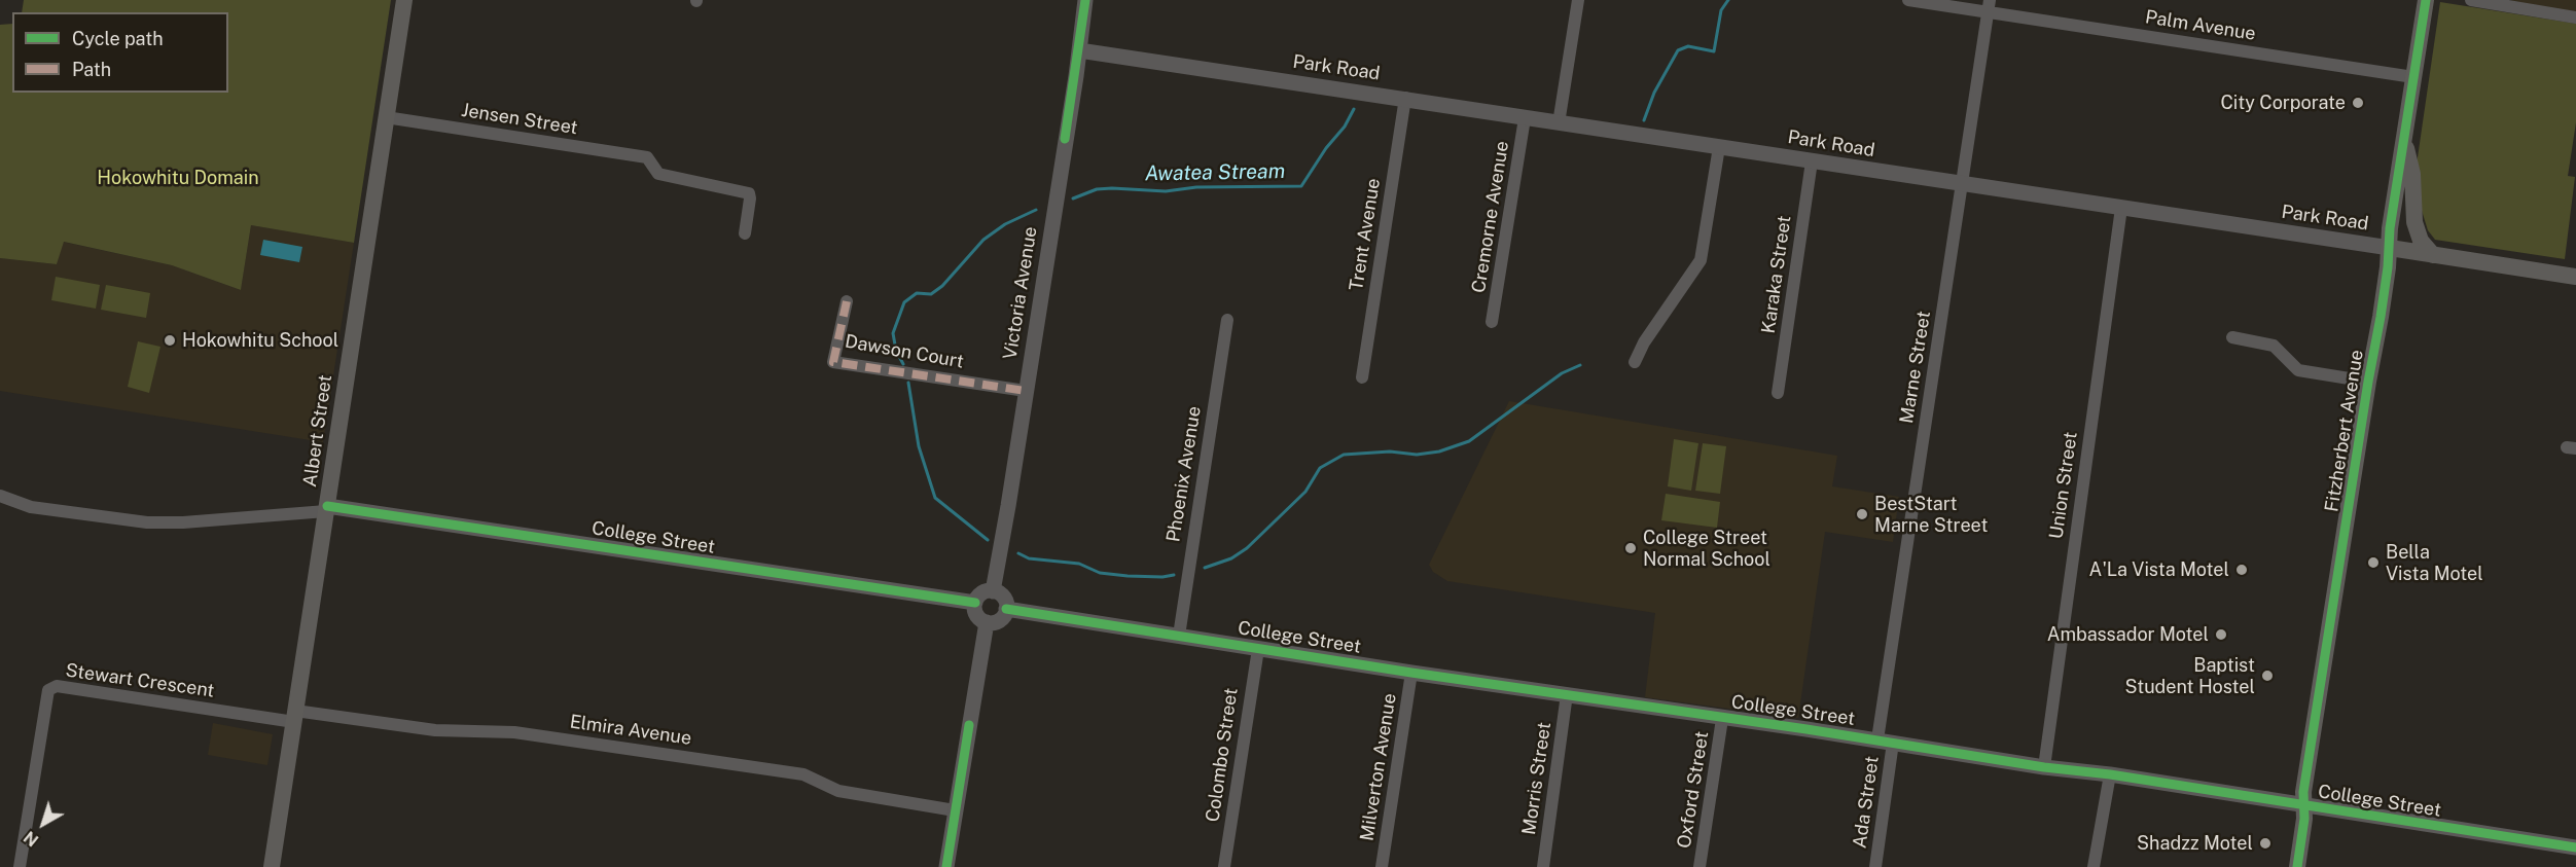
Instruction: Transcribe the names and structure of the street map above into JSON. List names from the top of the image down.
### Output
{
  "streets": {
    "main road": ["Park Road", "Albert Street", "Fitzherbert Avenue"],
    "street": [
      "Palm Avenue",
      "Jensen Street",
      "Cremorne Avenue",
      "Trent Avenue",
      "Karaka Street",
      "Victoria Avenue",
      "Dawson Court",
      "Marne Street",
      "Phoenix Avenue",
      "Union Street",
      "College Street",
      "Stewart Crescent",
      "Elmira Avenue",
      "Colombo Street",
      "Milverton Avenue",
      "Morris Street",
      "Oxford Street",
      "Ada Street"
    ]
  },
  "crossings": [
    ["Palm Avenue", "Marne Street"],
    ["Palm Avenue", "Fitzherbert Avenue"],
    ["Park Road", "Cremorne Avenue"],
    ["Park Road", "Trent Avenue"],
    ["Park Road", "Karaka Street"],
    ["Park Road", "Victoria Avenue"],
    ["Park Road", "Marne Street"],
    ["Park Road", "Fitzherbert Avenue"],
    ["Park Road", "Union Street"],
    ["Jensen Street", "Albert Street"],
    ["Victoria Avenue", "Dawson Court"],
    ["Victoria Avenue", "College Street"],
    ["Marne Street", "College Street"],
    ["Albert Street", "College Street"],
    ["Albert Street", "Stewart Crescent"],
    ["Albert Street", "Elmira Avenue"],
    ["Fitzherbert Avenue", "College Street"],
    ["Phoenix Avenue", "College Street"],
    ["Union Street", "College Street"],
    ["College Street", "Colombo Street"],
    ["College Street", "Milverton Avenue"],
    ["College Street", "Morris Street"],
    ["College Street", "Oxford Street"],
    ["College Street", "Ada Street"],
    ["Stewart Crescent", "Elmira Avenue"]
  ],
  "water": ["Awatea Stream"],
  "parks": ["Hokowhitu Domain"],
  "places": [
    "City Corporate",
    "Hokowhitu School",
    "BestStart Marne Street",
    "College Street Normal School",
    "Bella Vista Motel",
    "A'La Vista Motel",
    "Ambassador Motel",
    "Baptist Student Hostel",
    "Shadzz Motel"
  ],
  "legend": ["Cycle path", "Path"],
  "north": "bottom left"
}
